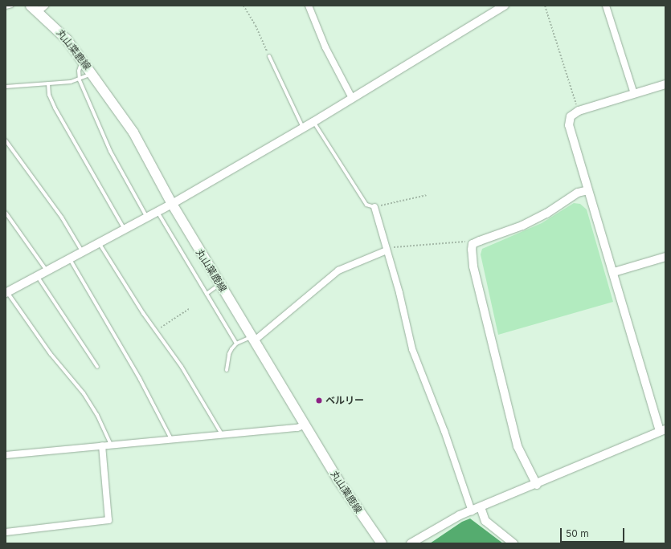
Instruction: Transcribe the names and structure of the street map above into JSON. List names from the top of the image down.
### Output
{
  "streets": {
    "main road": ["丸山葉鹿線"]
  },
  "places": ["ベルリー"],
  "scale_bar": "50 m"
}
